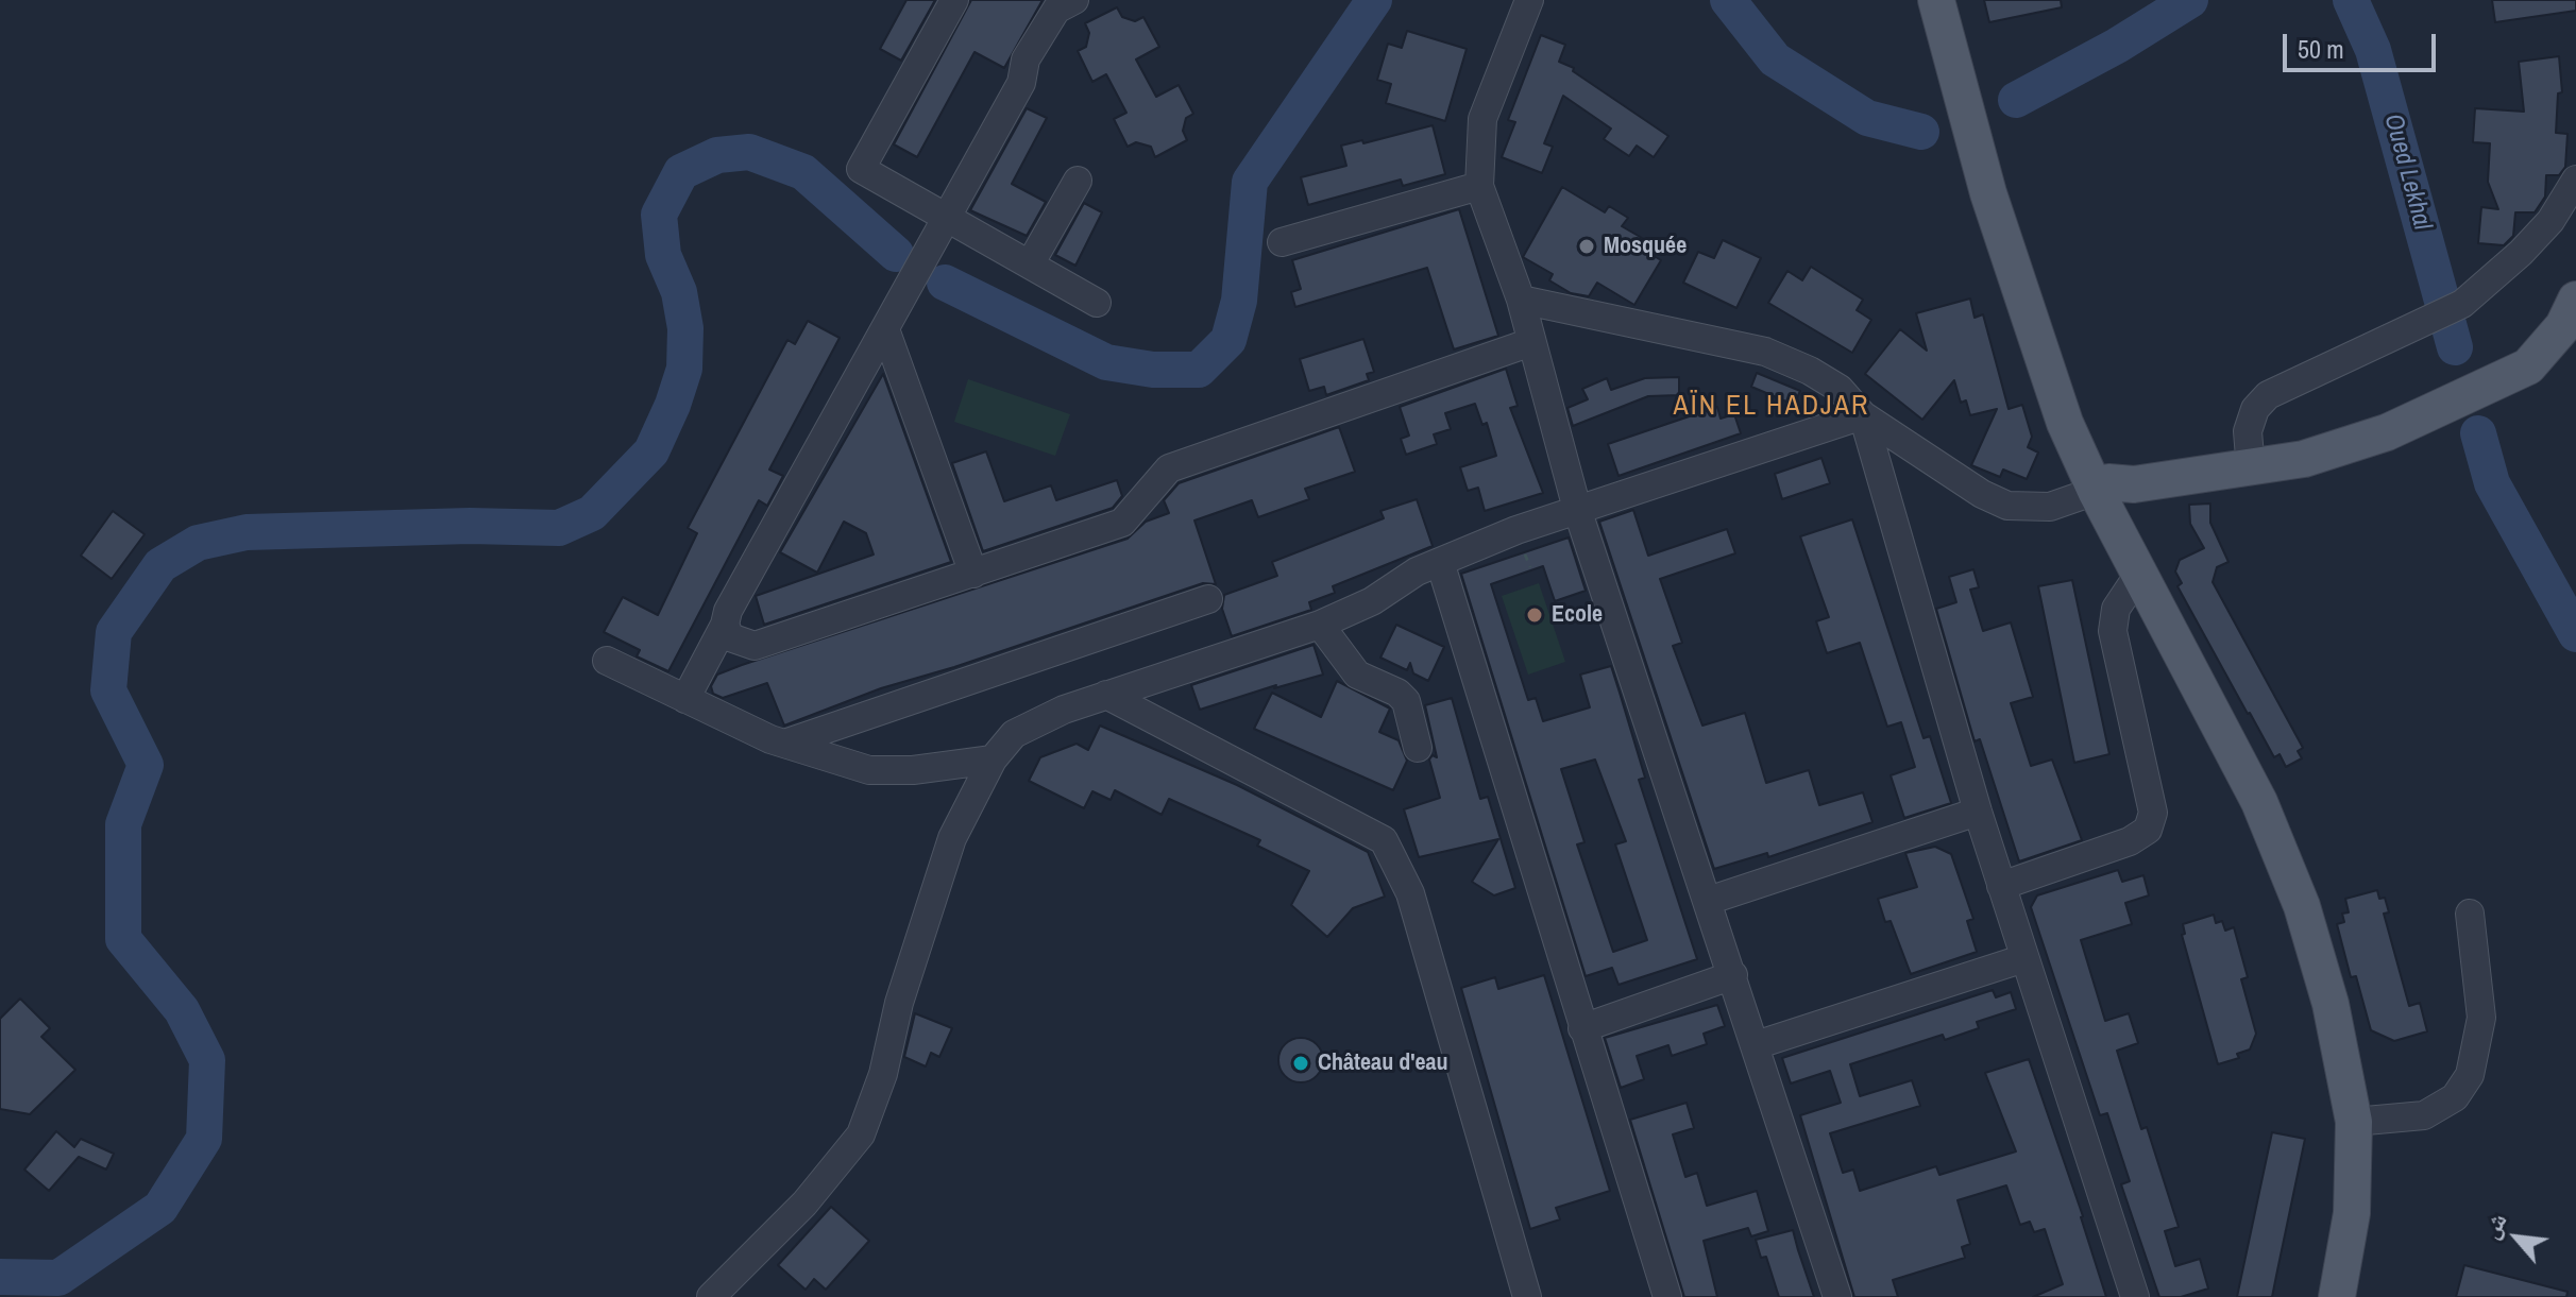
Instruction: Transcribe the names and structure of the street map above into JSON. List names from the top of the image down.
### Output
{
  "districts": ["AÏN EL HADJAR"],
  "water": ["Oued Lekhal"],
  "places": ["Mosquée", "Ecole", "Château d'eau"],
  "scale_bar": "50 m",
  "north": "top left"
}
